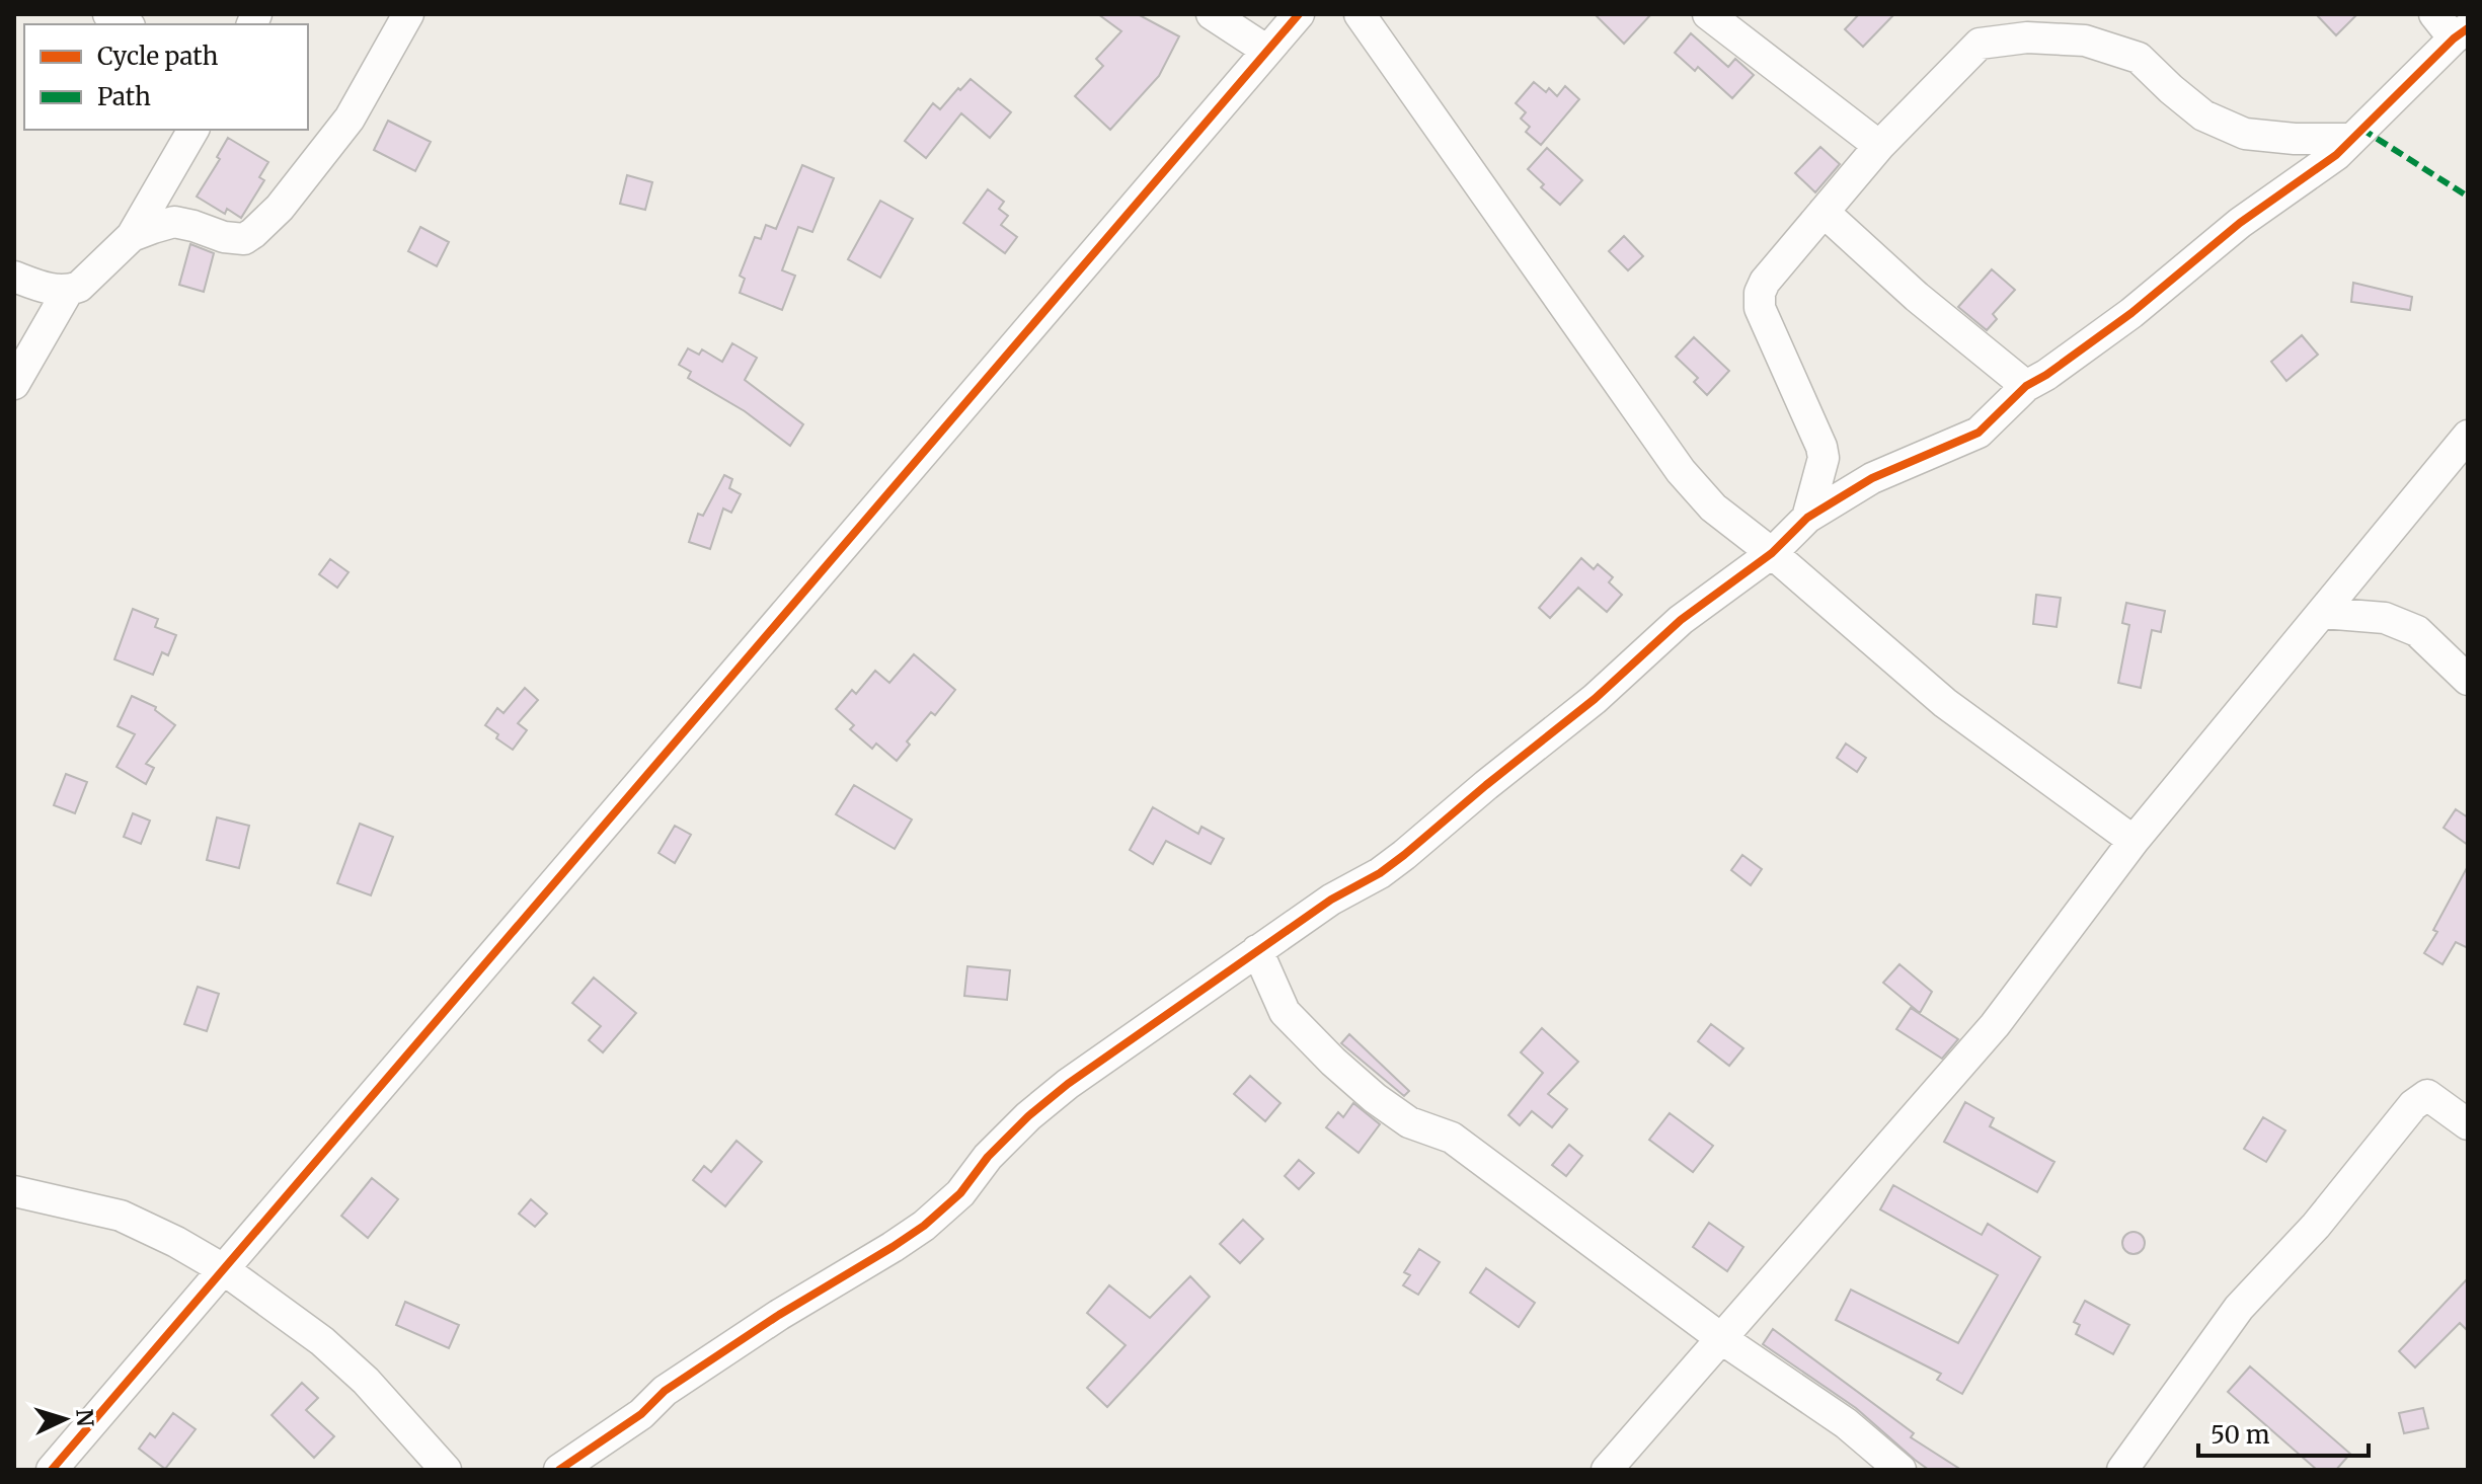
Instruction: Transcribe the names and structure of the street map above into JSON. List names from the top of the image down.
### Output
{
  "legend": ["Cycle path", "Path"],
  "scale_bar": "50 m",
  "north": "right"
}
